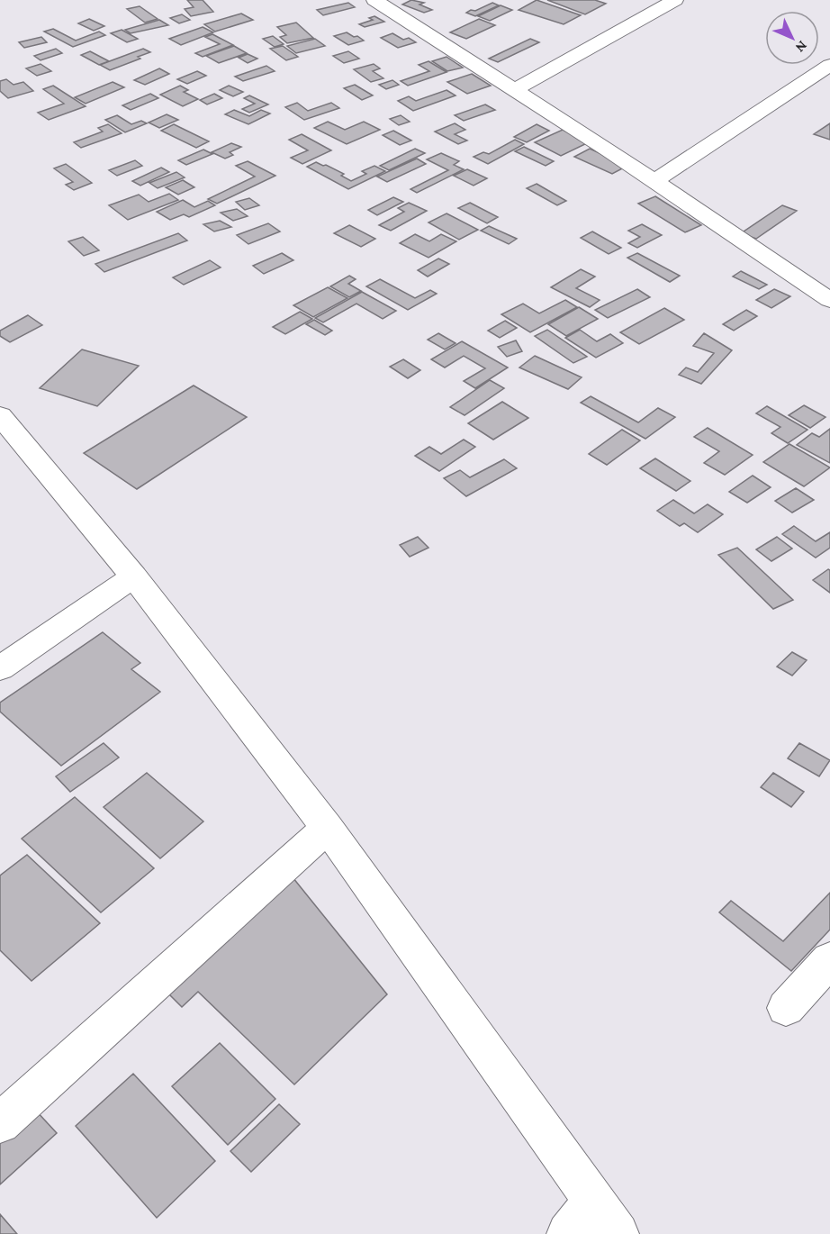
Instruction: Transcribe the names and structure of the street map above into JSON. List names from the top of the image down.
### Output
{
  "north": "bottom right"
}
